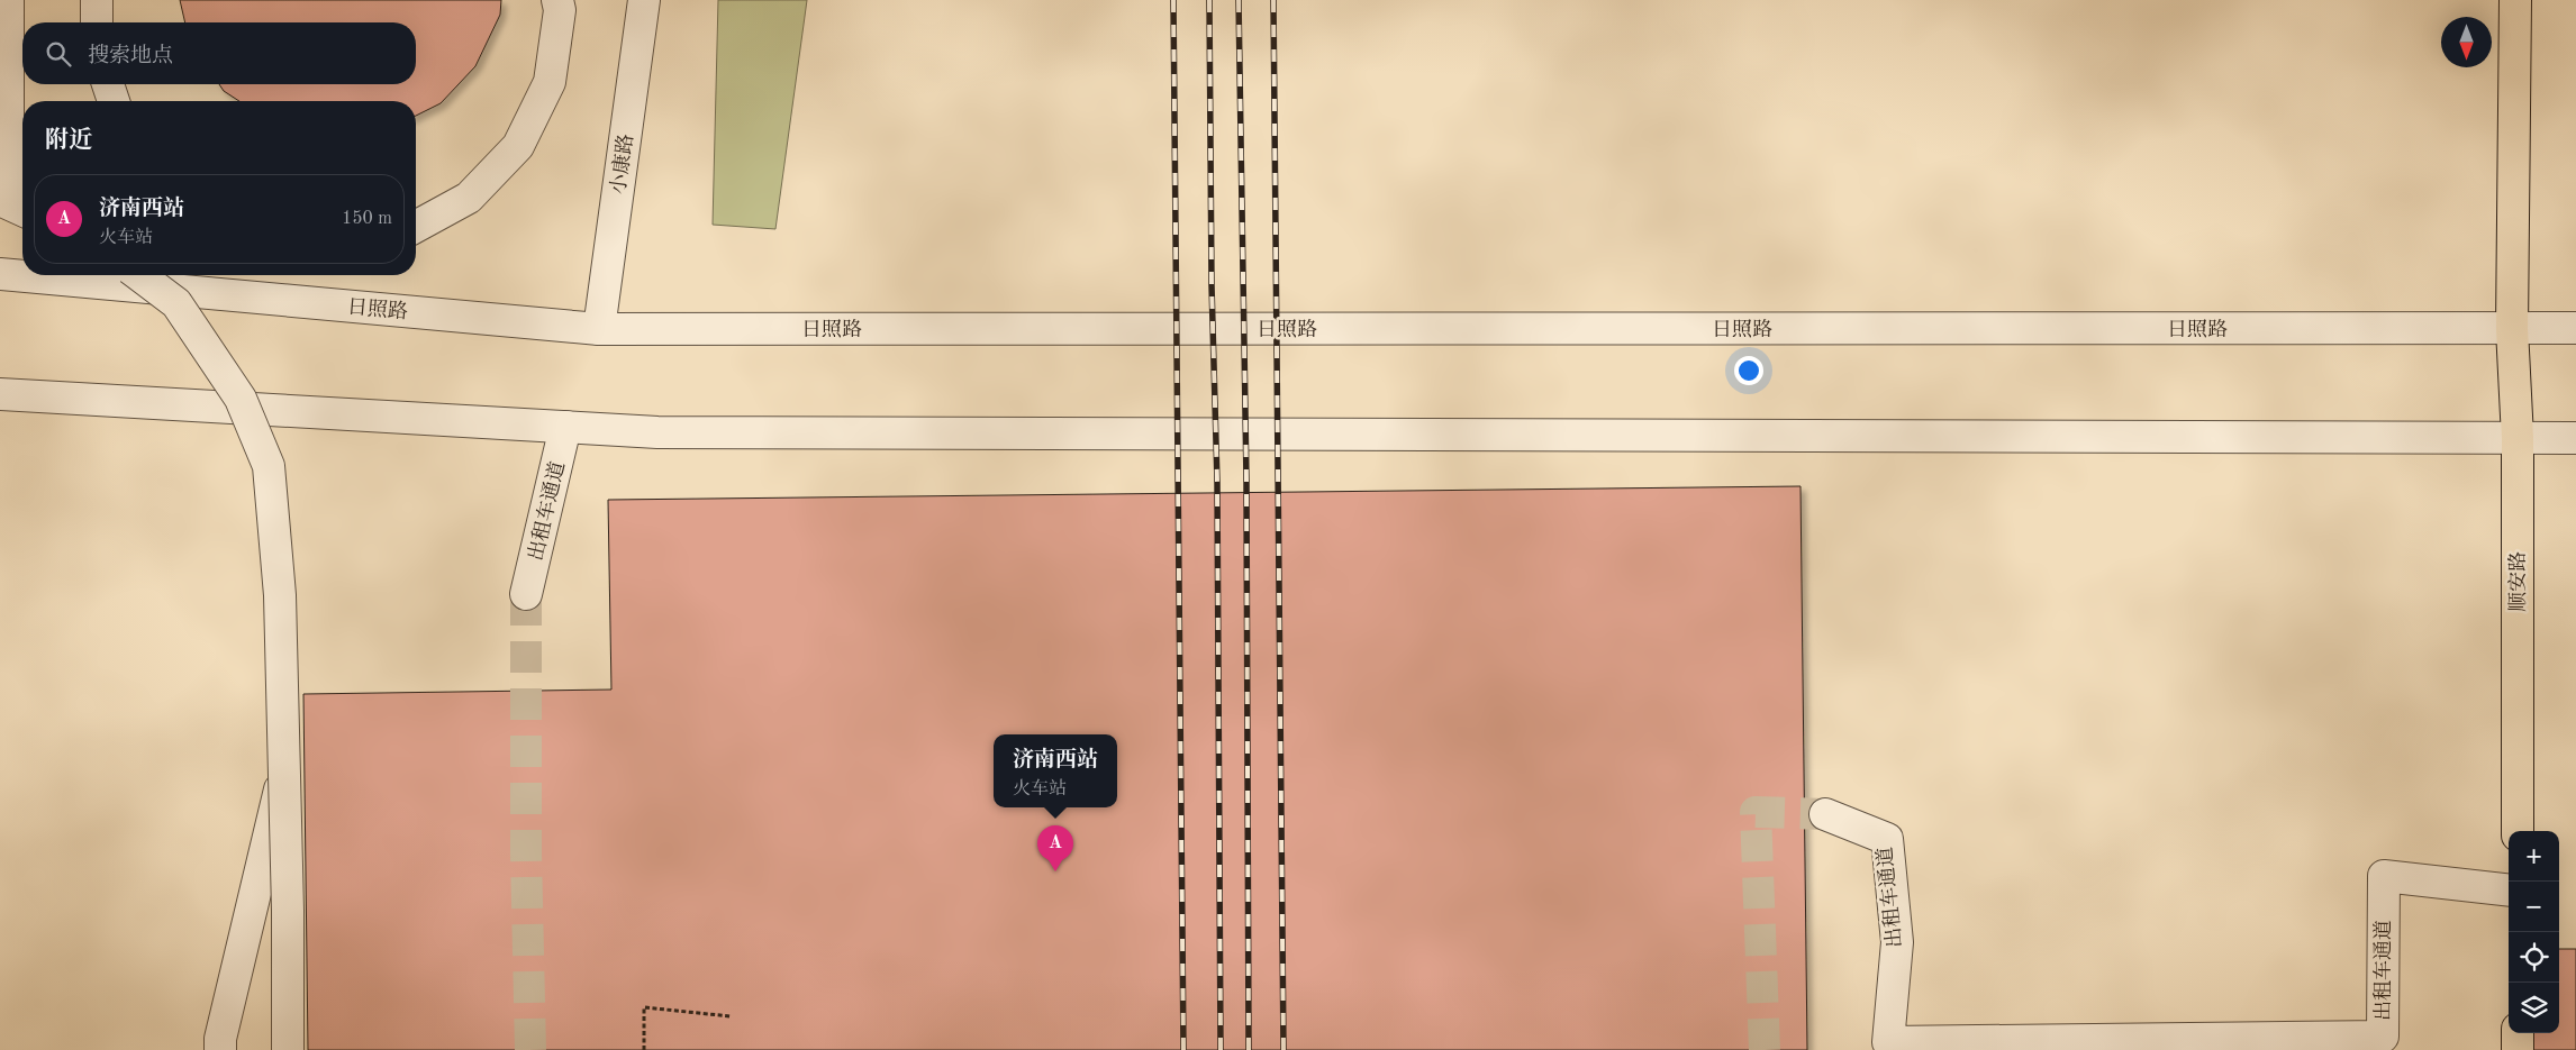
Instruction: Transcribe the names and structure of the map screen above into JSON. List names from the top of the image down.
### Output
{
  "streets": {
    "main road": ["顺安路"],
    "street": ["小康路", "日照路", "出租车通道"]
  },
  "crossings": [
    ["小康路", "日照路"],
    ["日照路", "顺安路"]
  ],
  "north": "bottom",
  "page": {
    "search": "搜索地点",
    "heading": "附近",
    "list": [
      {
        "mark": "A",
        "name": "济南西站",
        "note": "火车站",
        "value": "150 m"
      }
    ],
    "popup": ["济南西站", "火车站"],
    "pins": "A",
    "map_buttons": ["+", "−"]
  }
}
